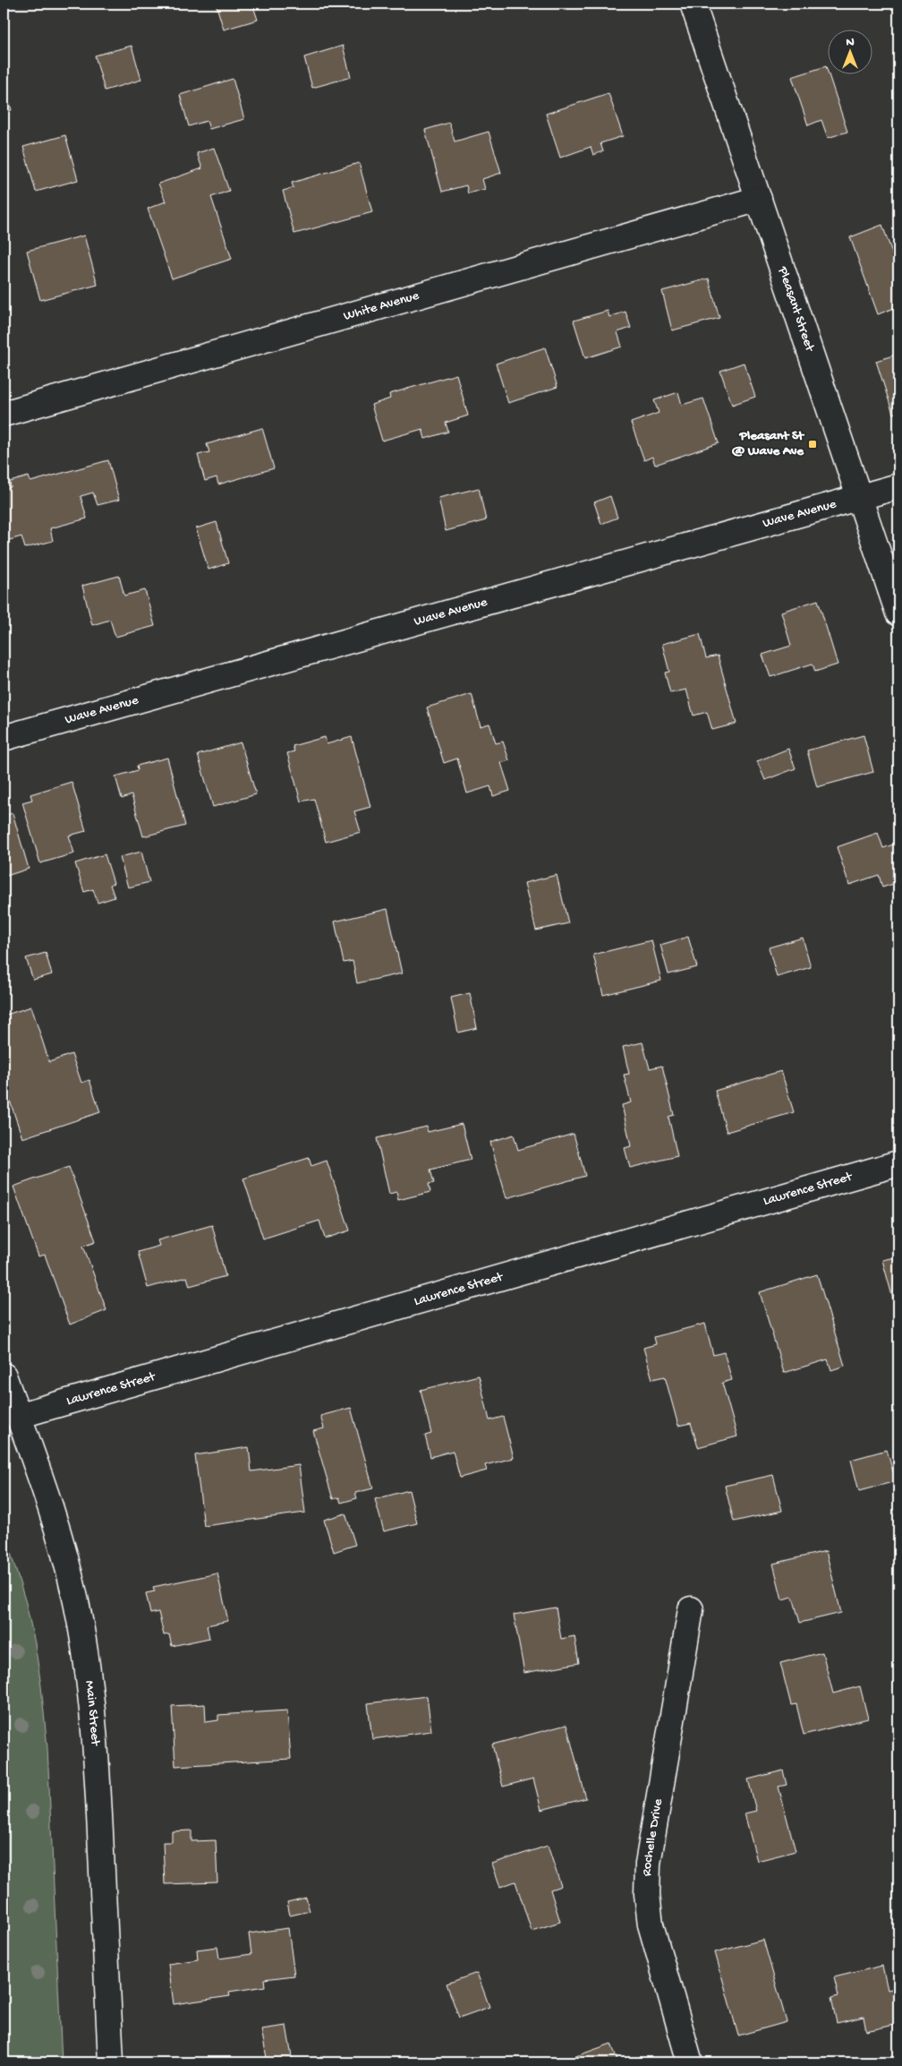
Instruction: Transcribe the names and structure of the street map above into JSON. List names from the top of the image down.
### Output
{
  "streets": {
    "street": [
      "White Avenue",
      "Pleasant Street",
      "Wave Avenue",
      "Lawrence Street",
      "Main Street",
      "Rochelle Drive"
    ]
  },
  "crossings": [
    ["White Avenue", "Pleasant Street"],
    ["Pleasant Street", "Wave Avenue"],
    ["Lawrence Street", "Main Street"]
  ],
  "places": {
    "transit": ["Pleasant St @ Wave Ave"]
  },
  "north": "top"
}
